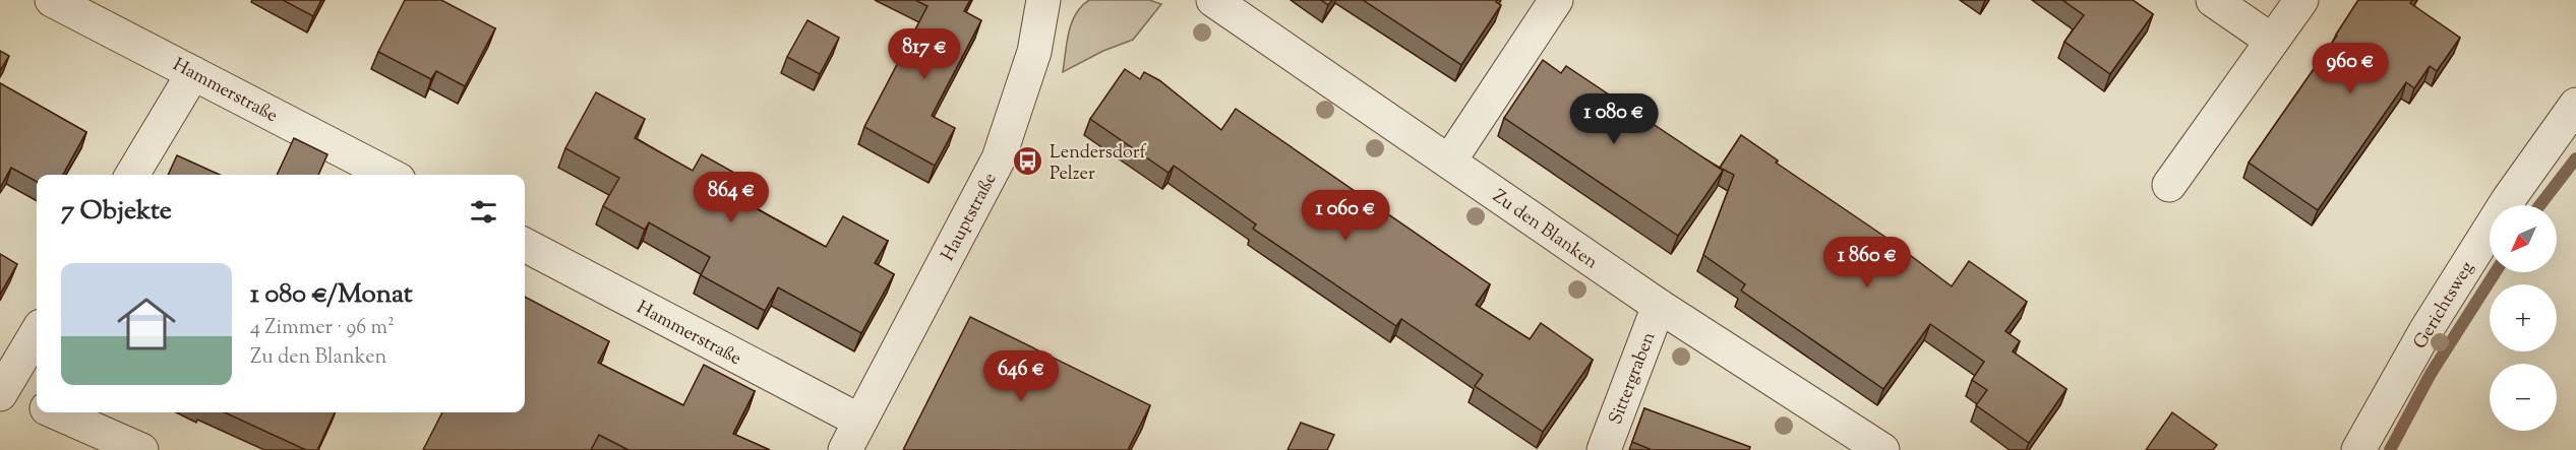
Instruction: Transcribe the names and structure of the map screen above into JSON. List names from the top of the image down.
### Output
{
  "streets": {
    "street": [
      "Hammerstraße",
      "Hauptstraße",
      "Zu den Blanken",
      "Gerichtsweg",
      "Sittergraben"
    ]
  },
  "crossings": [
    ["Hammerstraße", "Hauptstraße"],
    ["Zu den Blanken", "Sittergraben"]
  ],
  "places": {
    "bus stop": ["Lendersdorf Pelzer"]
  },
  "north": "bottom left",
  "page": {
    "price": [
      "817 €",
      "960 €",
      "1 080 €",
      "864 €",
      "1 060 €",
      "1 860 €",
      "646 €"
    ],
    "heading": "7 Objekte",
    "map_buttons": ["+", "−"],
    "list": [
      {
        "name": "1 080 €/Monat",
        "note": "4 Zimmer · 96 m² · Zu den Blanken"
      }
    ]
  }
}
